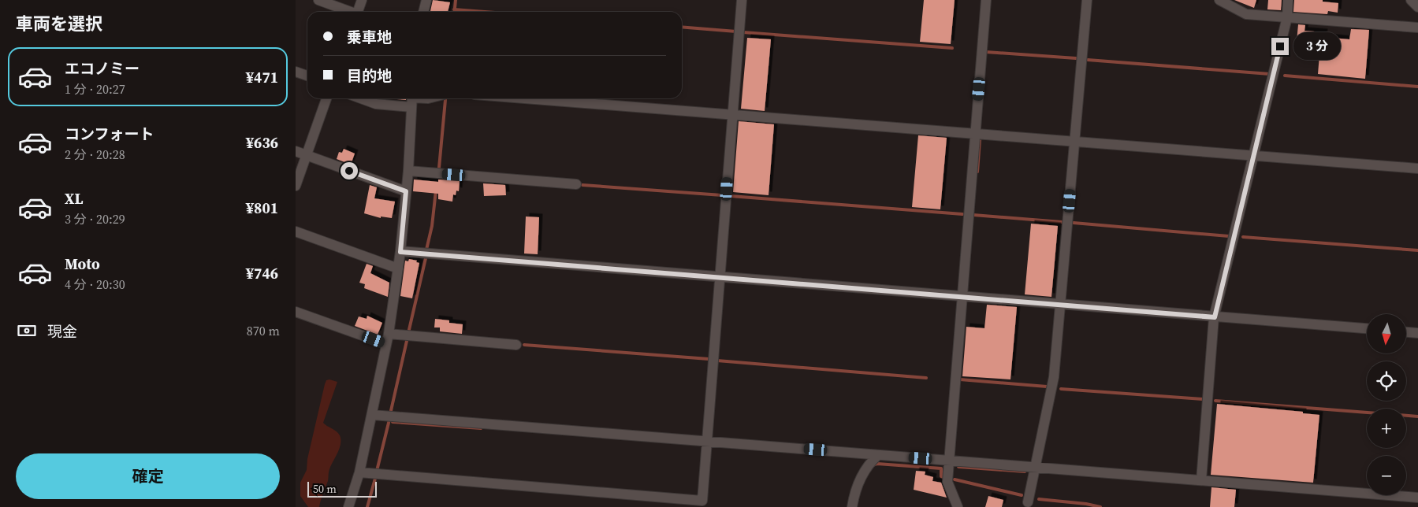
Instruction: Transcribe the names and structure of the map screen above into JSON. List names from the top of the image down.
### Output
{
  "scale_bar": "50 m",
  "north": "bottom",
  "page": {
    "heading": "車両を選択",
    "banner": ["乗車地", "目的地"],
    "bubble": "3 分",
    "list": [
      {
        "name": "エコノミー",
        "note": "1 分 · 20:27",
        "value": "¥471"
      },
      {
        "name": "コンフォート",
        "note": "2 分 · 20:28",
        "value": "¥636"
      },
      {
        "name": "XL",
        "note": "3 分 · 20:29",
        "value": "¥801"
      },
      {
        "name": "Moto",
        "note": "4 分 · 20:30",
        "value": "¥746"
      }
    ],
    "pay": ["現金", "870 m"],
    "map_buttons": ["+", "−"],
    "buttons": "確定",
    "scale": "50 m"
  }
}
